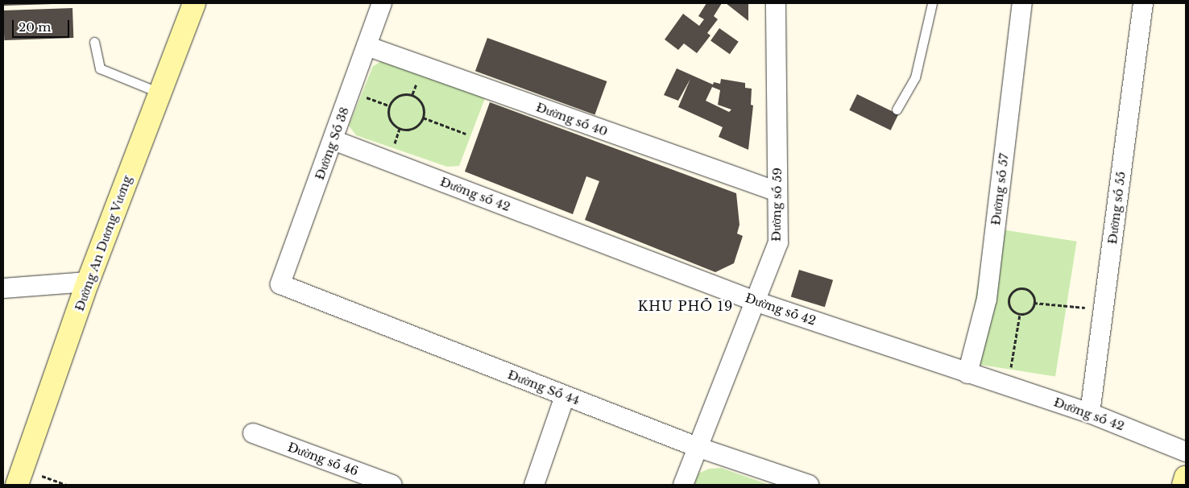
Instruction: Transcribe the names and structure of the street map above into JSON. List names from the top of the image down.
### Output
{
  "streets": {
    "main road": ["Đường An Dương Vương"],
    "street": [
      "Đường số 40",
      "Đường Số 38",
      "Đường số 57",
      "Đường số 42",
      "Đường số 59",
      "Đường số 55",
      "Đường Số 44",
      "Đường số 46"
    ]
  },
  "crossings": [
    ["Đường số 40", "Đường Số 38"],
    ["Đường số 40", "Đường số 59"],
    ["Đường Số 38", "Đường số 42"],
    ["Đường Số 38", "Đường Số 44"],
    ["Đường số 57", "Đường số 42"],
    ["Đường số 42", "Đường số 59"],
    ["Đường số 42", "Đường số 55"],
    ["Đường số 59", "Đường Số 44"]
  ],
  "districts": ["KHU PHỐ 19"],
  "scale_bar": "20 m"
}
